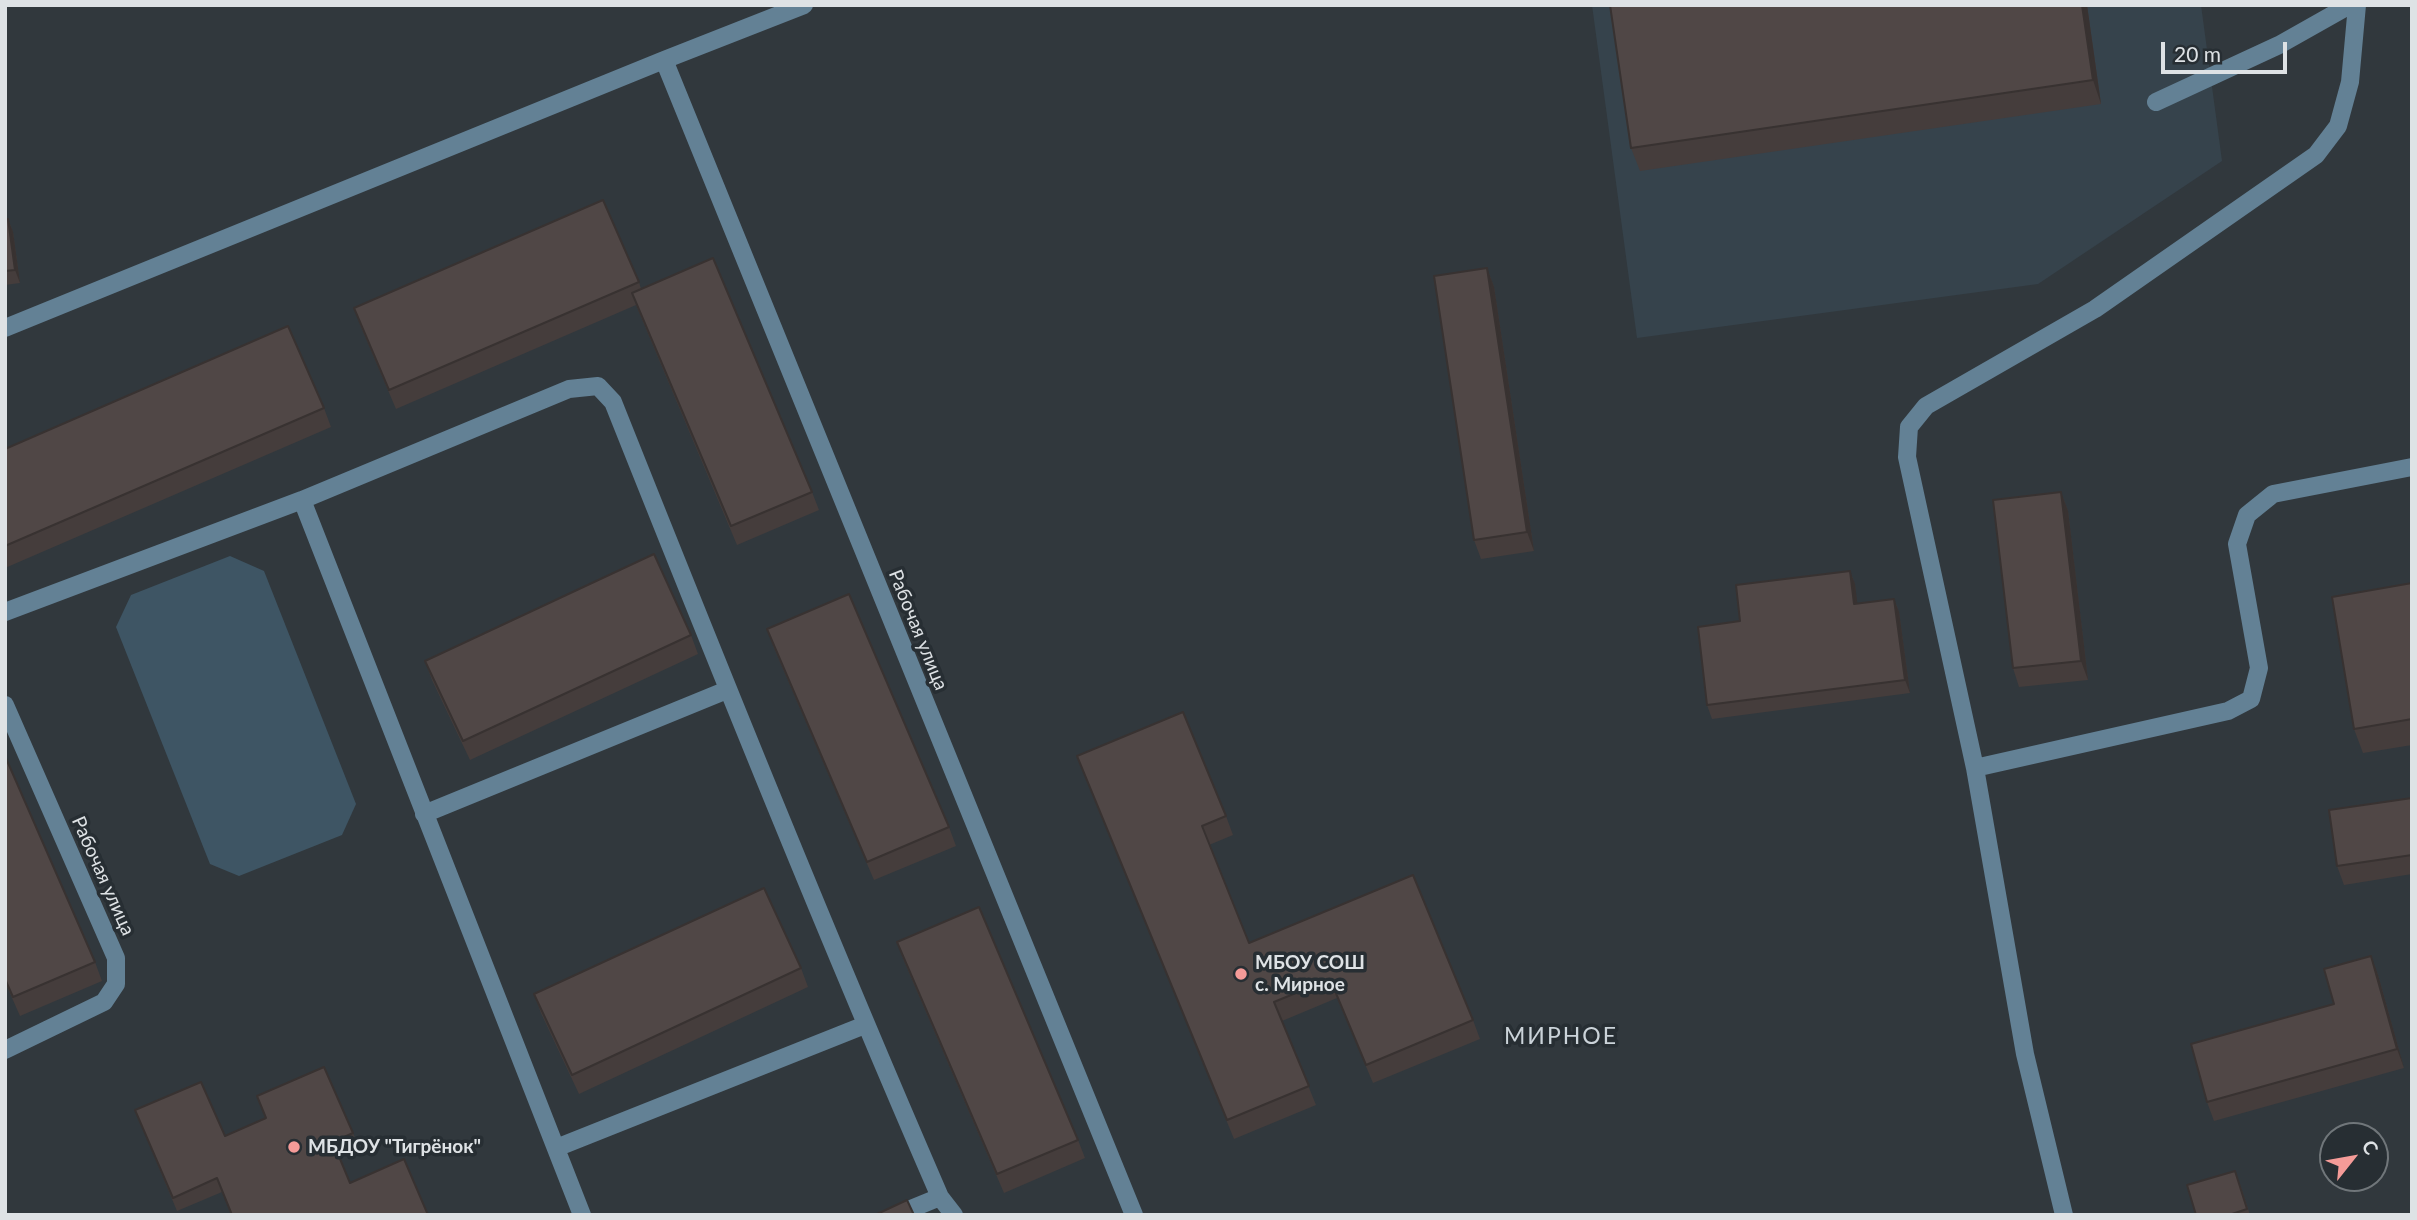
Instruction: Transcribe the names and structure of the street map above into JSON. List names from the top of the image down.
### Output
{
  "streets": {
    "street": ["Рабочая улица"]
  },
  "districts": ["МИРНОЕ"],
  "places": ["МБОУ СОШ с. Мирное", "МБДОУ \"Тигрёнок\""],
  "scale_bar": "20 m",
  "north": "top right"
}
